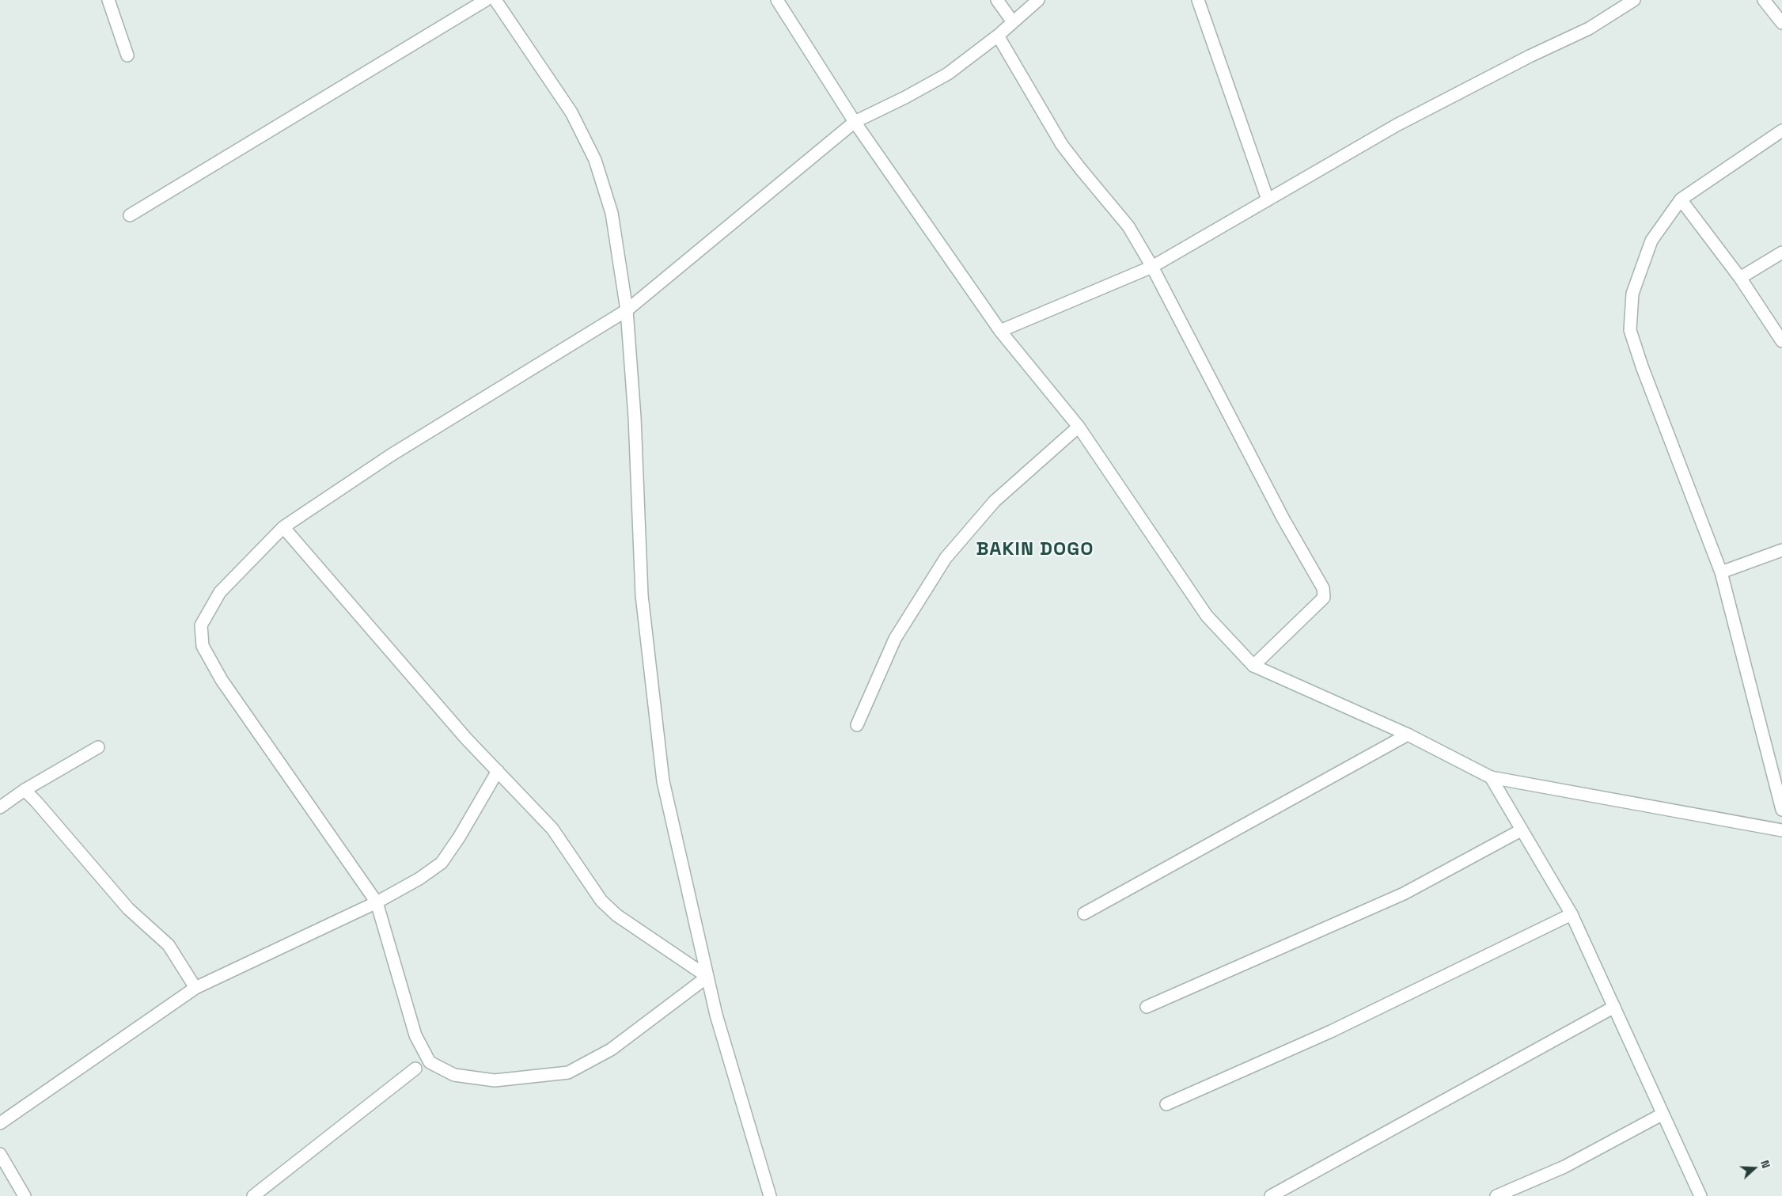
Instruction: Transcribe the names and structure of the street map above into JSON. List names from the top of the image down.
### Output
{
  "districts": ["BAKIN DOGO"],
  "north": "right"
}
